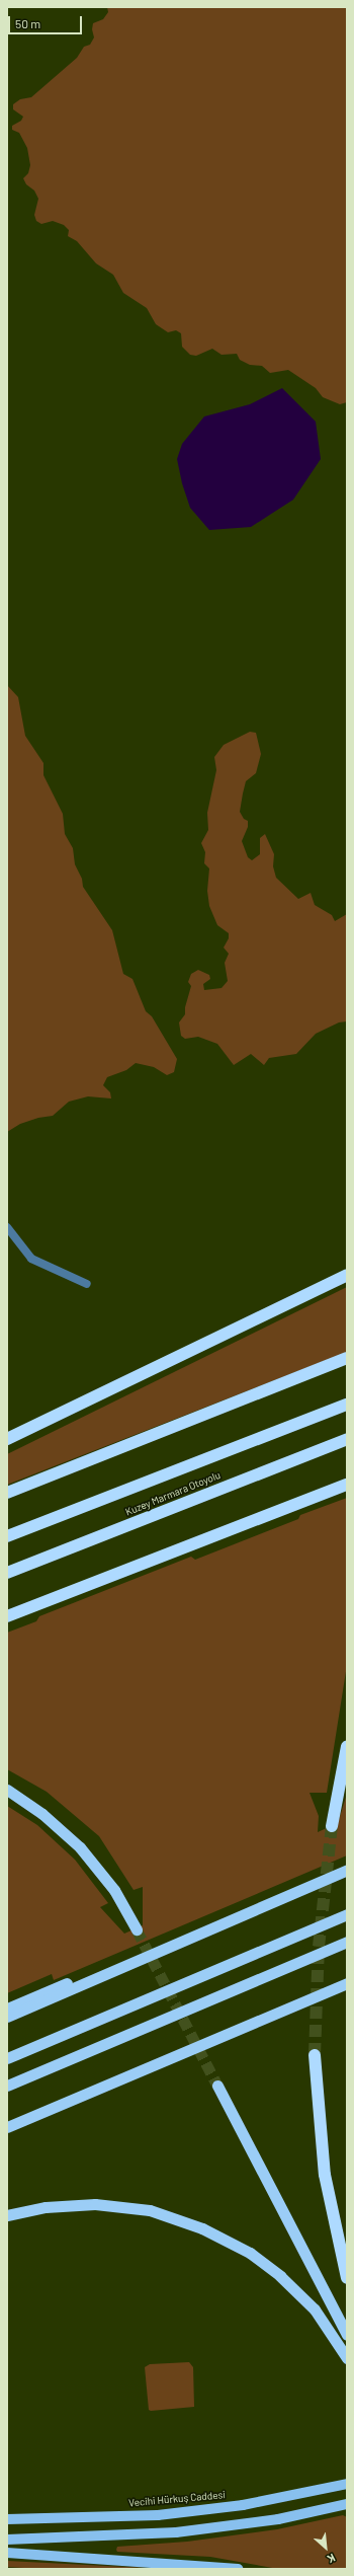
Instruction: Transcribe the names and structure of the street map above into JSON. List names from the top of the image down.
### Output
{
  "streets": {
    "highway": ["Kuzey Marmara Otoyolu"],
    "main road": ["Vecihi Hürkuş Caddesi"]
  },
  "scale_bar": "50 m",
  "north": "bottom right"
}
